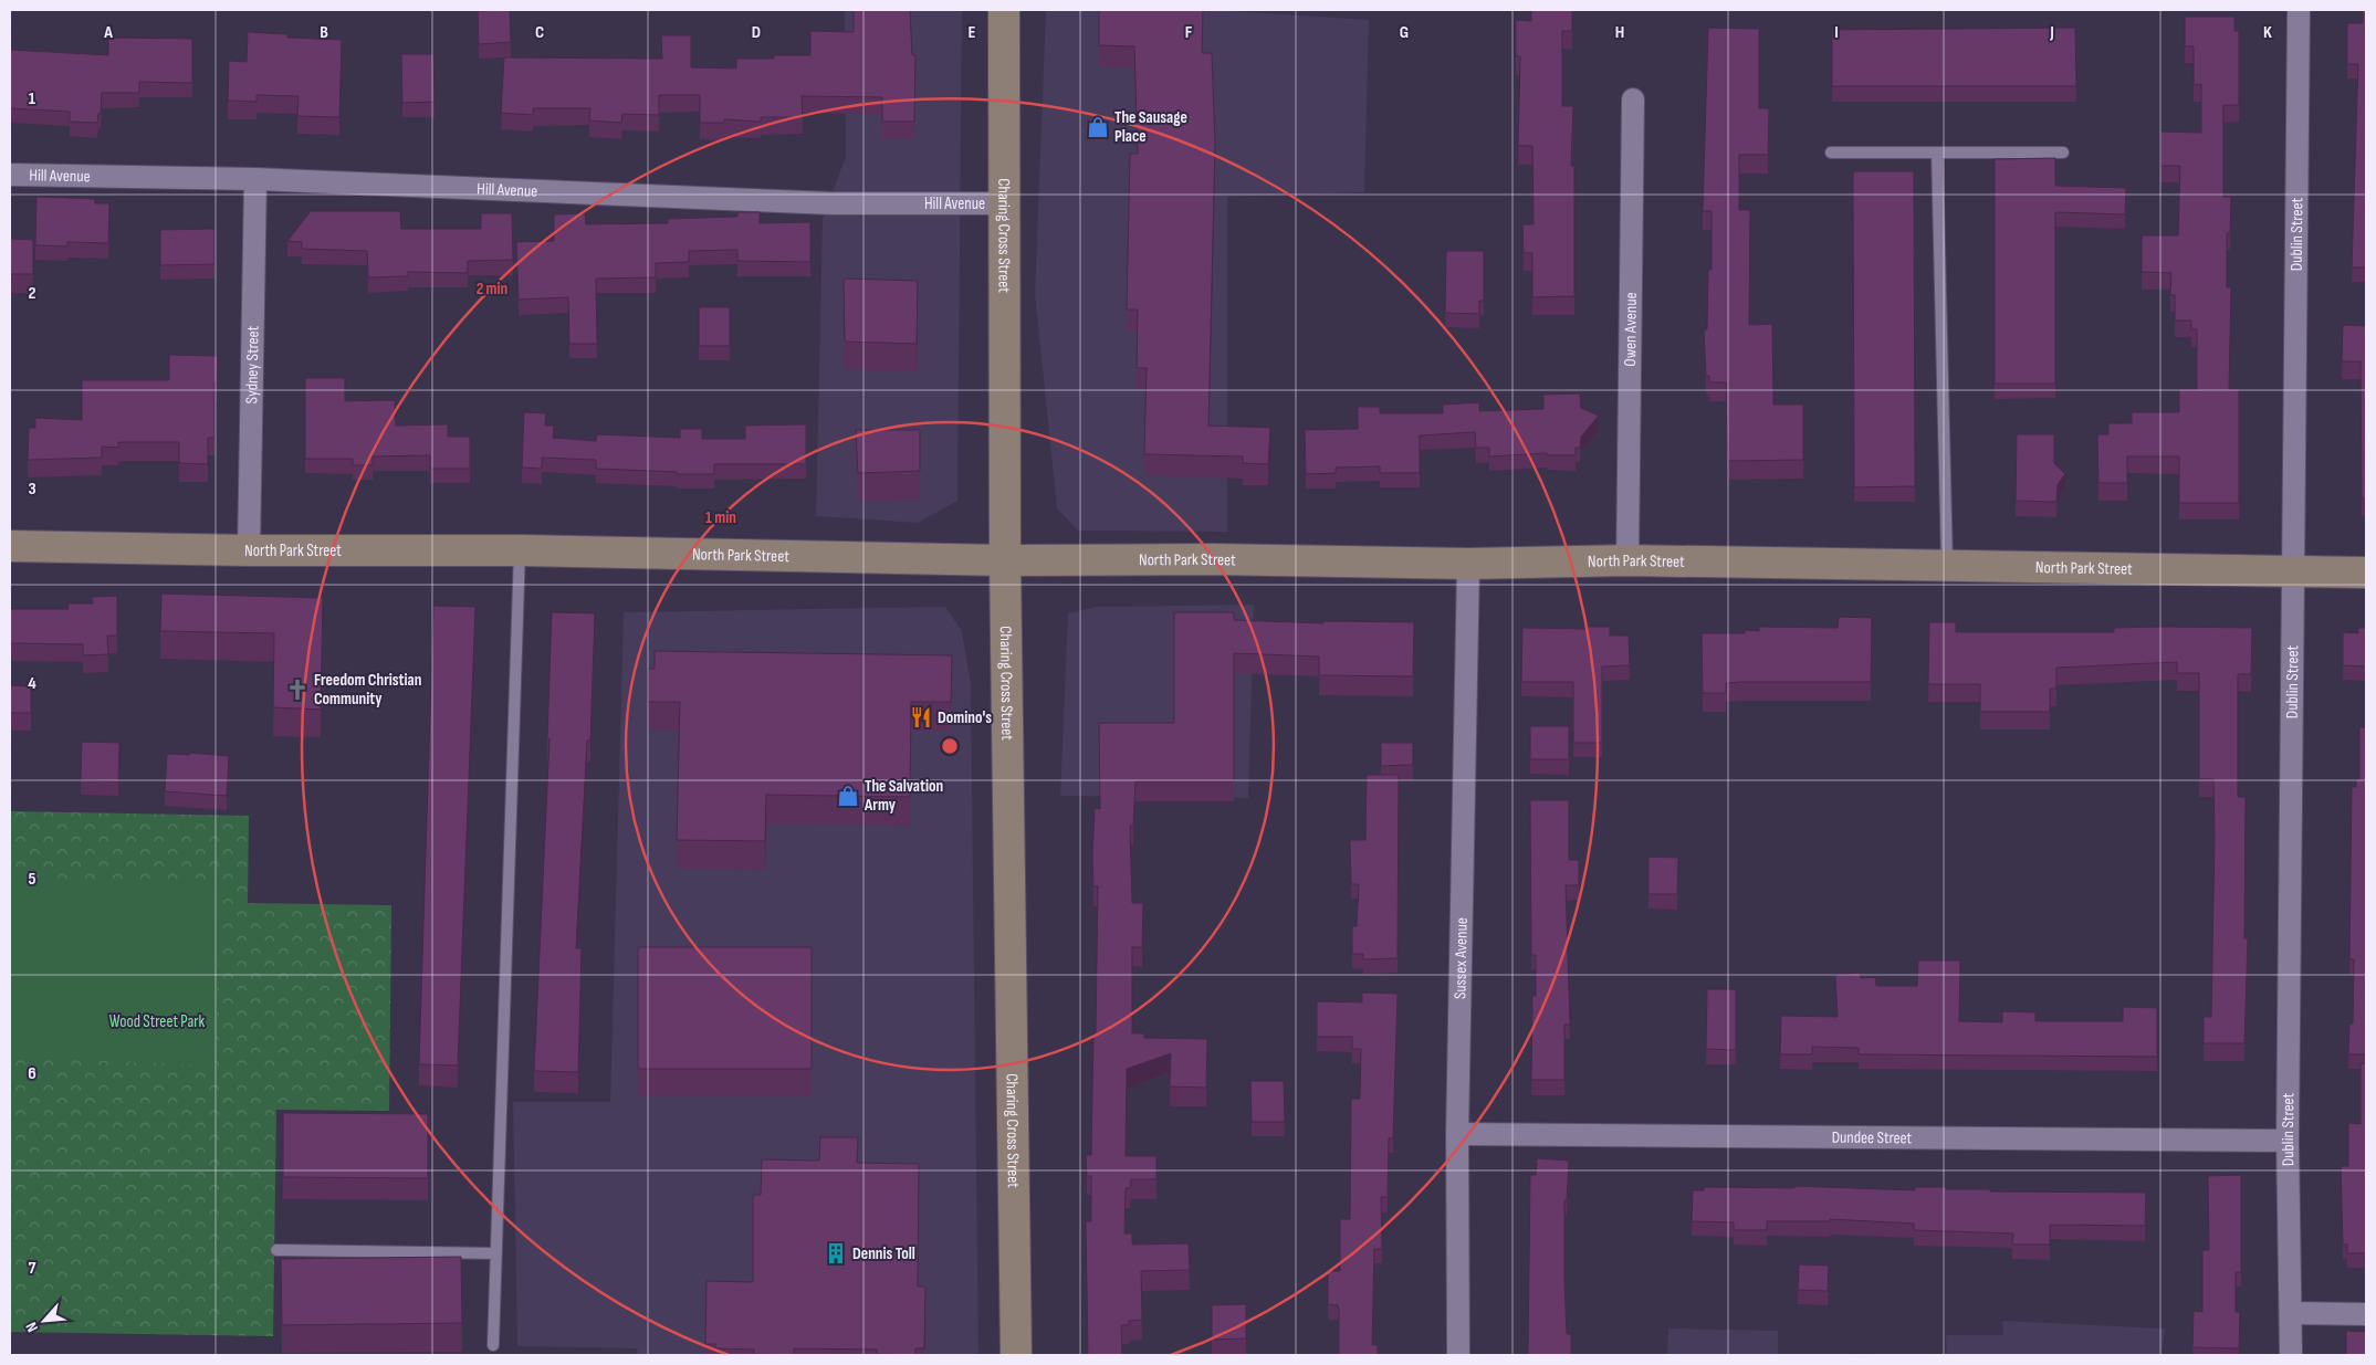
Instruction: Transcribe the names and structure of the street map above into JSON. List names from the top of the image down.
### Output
{
  "streets": {
    "main road": ["Charing Cross Street", "North Park Street"],
    "street": [
      "Hill Avenue",
      "Dublin Street",
      "Owen Avenue",
      "Sydney Street",
      "Sussex Avenue",
      "Dundee Street"
    ]
  },
  "crossings": [
    ["Hill Avenue", "Charing Cross Street"],
    ["Hill Avenue", "Sydney Street"],
    ["Charing Cross Street", "North Park Street"],
    ["Dublin Street", "North Park Street"],
    ["Dublin Street", "Dundee Street"],
    ["Owen Avenue", "North Park Street"],
    ["Sydney Street", "North Park Street"],
    ["North Park Street", "Sussex Avenue"],
    ["Sussex Avenue", "Dundee Street"]
  ],
  "parks": ["Wood Street Park"],
  "places": {
    "shop": ["The Sausage Place", "The Salvation Army"],
    "church": ["Freedom Christian Community"],
    "restaurant": ["Domino's"],
    "building": ["Dennis Toll"]
  },
  "north": "bottom left",
  "grid": {
    "columns": [
      "A",
      "B",
      "C",
      "D",
      "E",
      "F",
      "G",
      "H",
      "I",
      "J",
      "K"
    ],
    "rows": [
      "1",
      "2",
      "3",
      "4",
      "5",
      "6",
      "7"
    ]
  },
  "rings": ["2 min", "1 min"]
}
